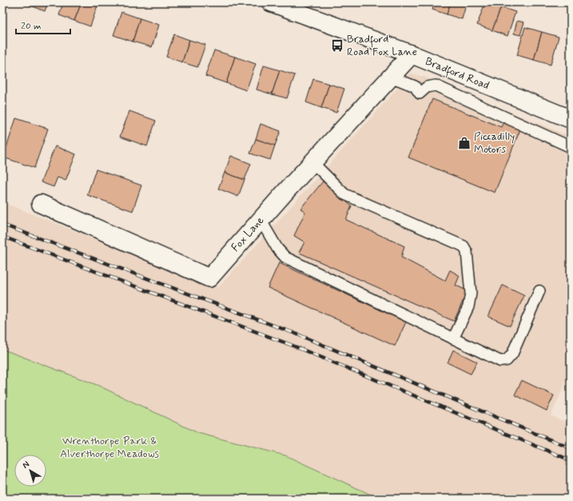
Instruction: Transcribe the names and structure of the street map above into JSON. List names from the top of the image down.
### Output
{
  "streets": {
    "street": ["Bradford Road", "Fox Lane"]
  },
  "crossings": [
    ["Bradford Road", "Fox Lane"]
  ],
  "parks": ["Wrenthorpe Park & Alverthorpe Meadows"],
  "places": {
    "bus stop": ["Bradford Road Fox Lane"],
    "shop": ["Piccadilly Motors"]
  },
  "scale_bar": "20 m",
  "north": "top left"
}
